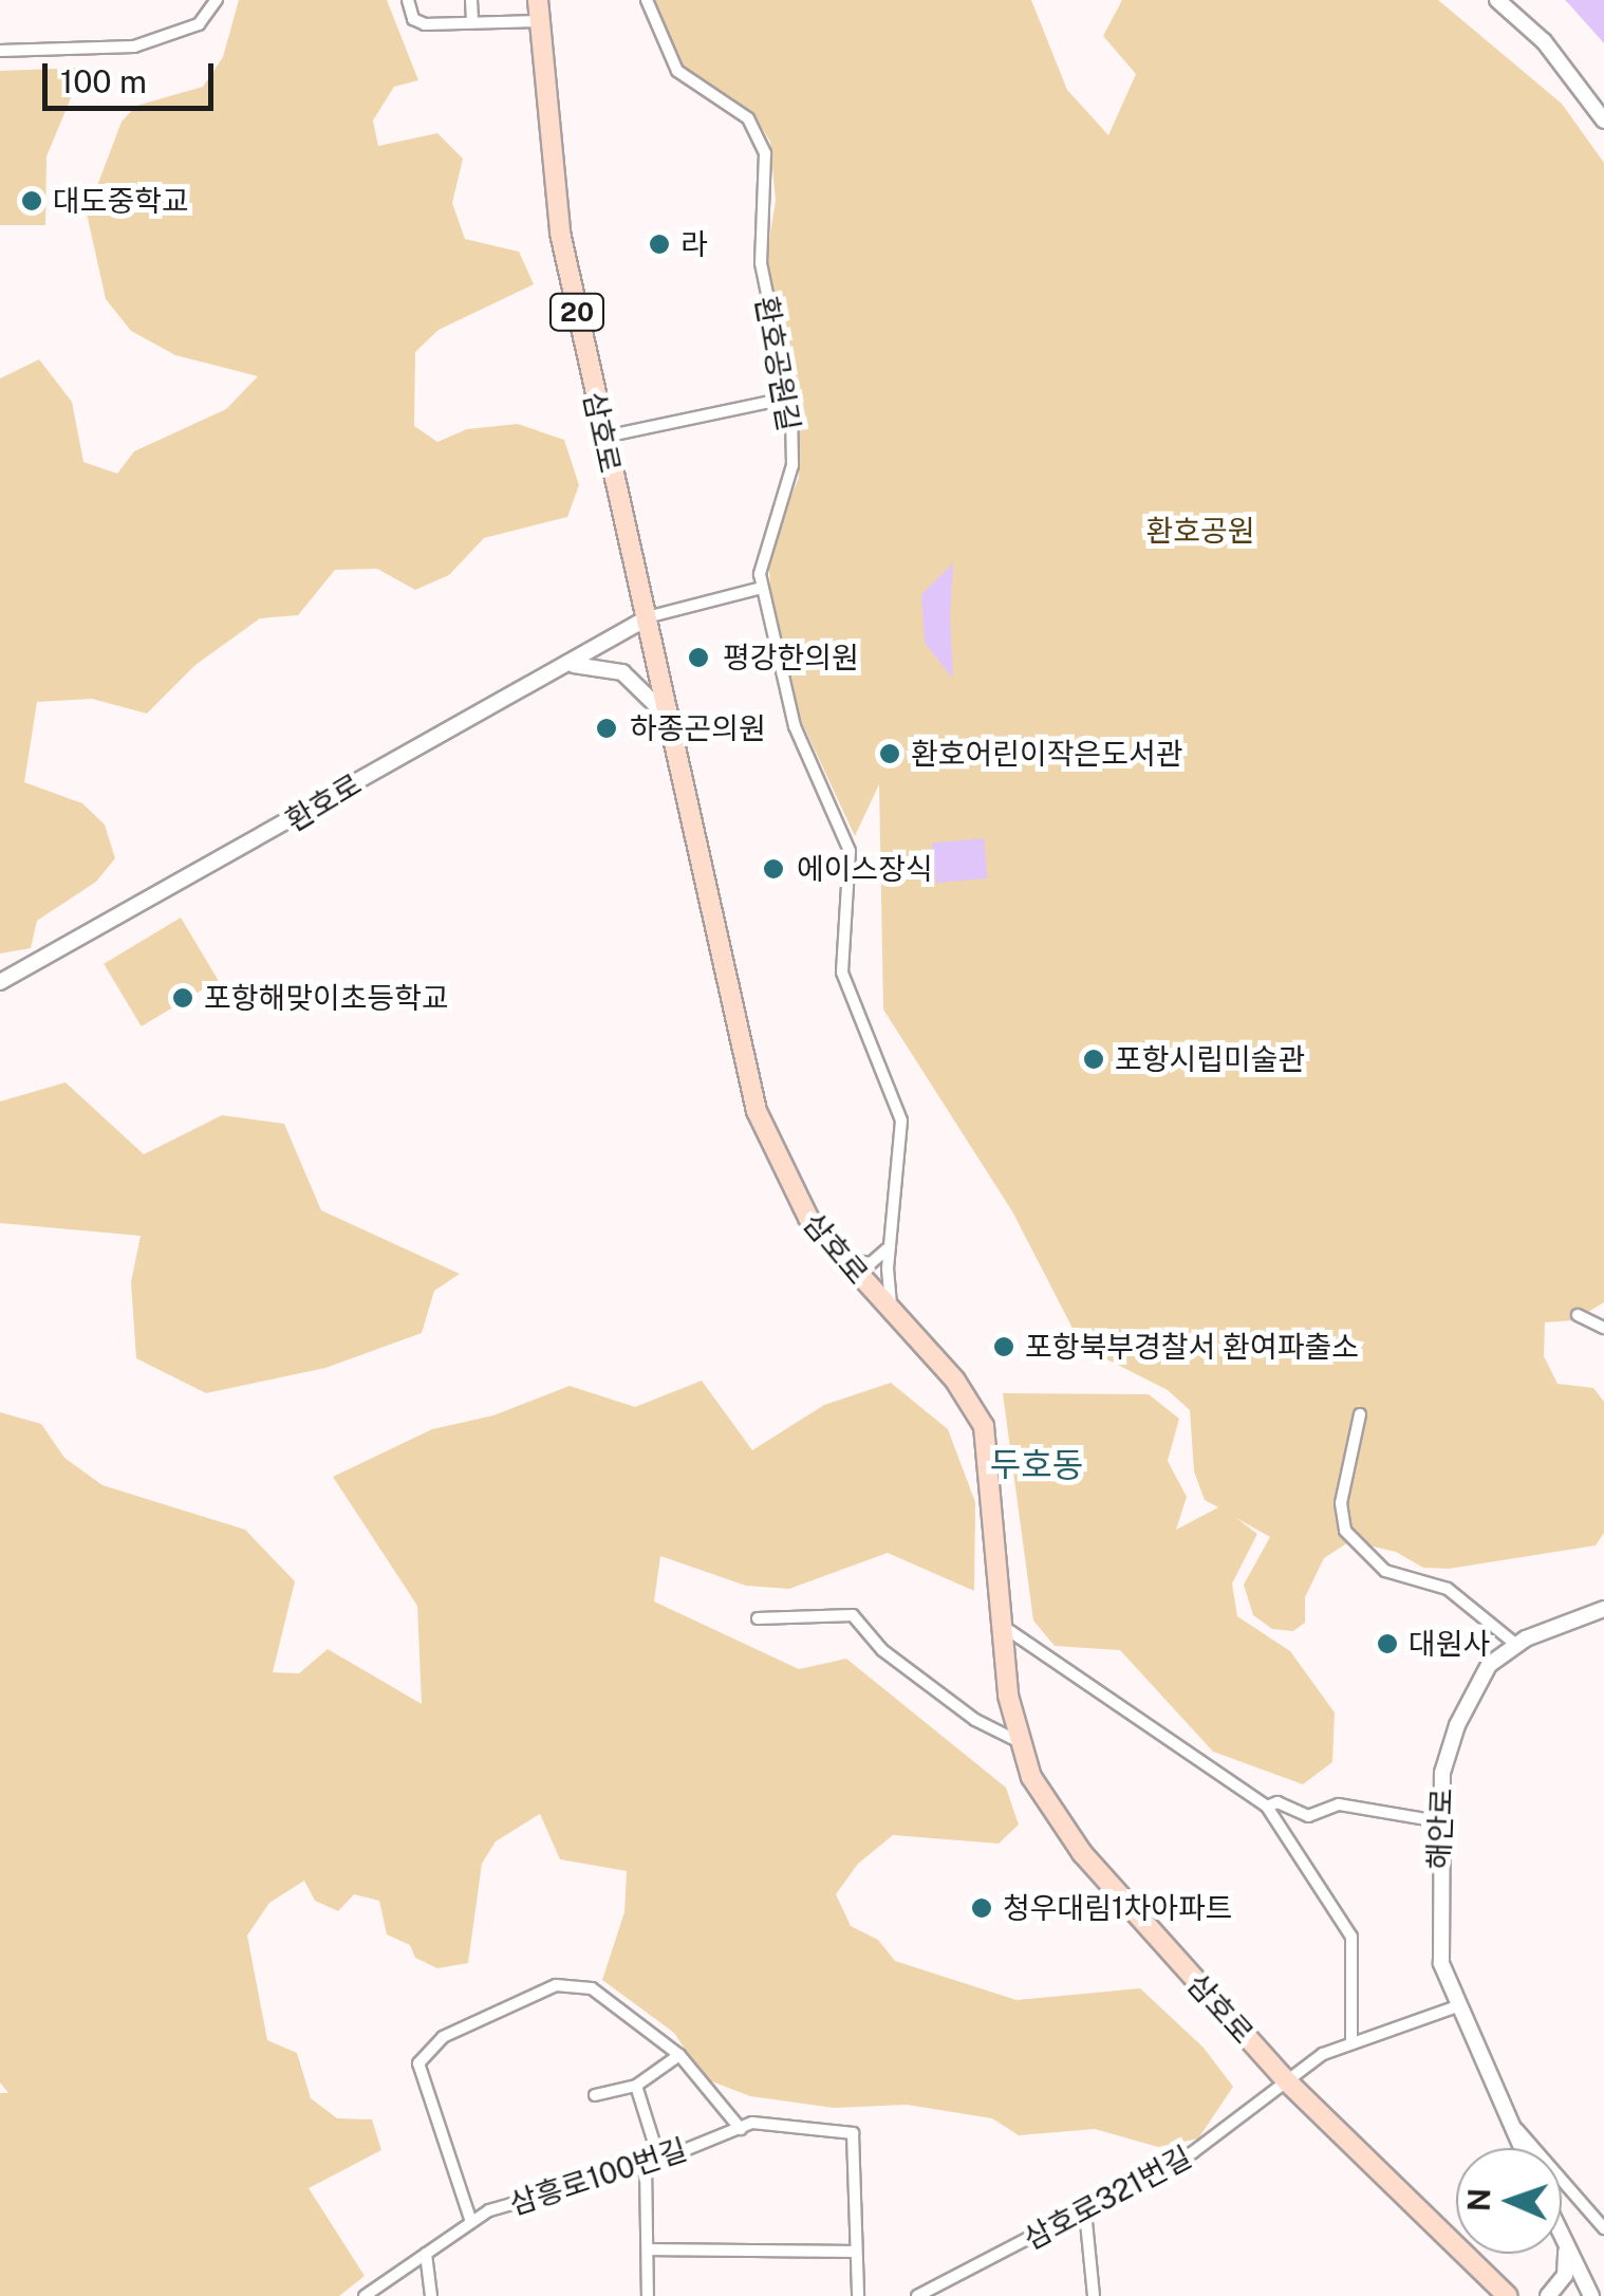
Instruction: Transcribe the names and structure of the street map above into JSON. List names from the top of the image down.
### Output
{
  "streets": {
    "main road": ["20", "삼호로"],
    "street": [
      "환호공원길",
      "환호로",
      "해안로",
      "삼흥로100번길",
      "삼호로321번길"
    ]
  },
  "crossings": [
    ["환호공원길", "삼호로"],
    ["삼호로", "환호로"],
    ["삼호로", "삼호로321번길"],
    ["해안로", "삼호로321번길"]
  ],
  "districts": ["두호동"],
  "parks": ["환호공원"],
  "places": [
    "대도중학교",
    "라",
    "평강한의원",
    "하종곤의원",
    "환호어린이작은도서관",
    "에이스장식",
    "포항해맞이초등학교",
    "포항시립미술관",
    "포항북부경찰서 환여파출소",
    "대원사",
    "청우대림1차아파트"
  ],
  "scale_bar": "100 m",
  "north": "left"
}
